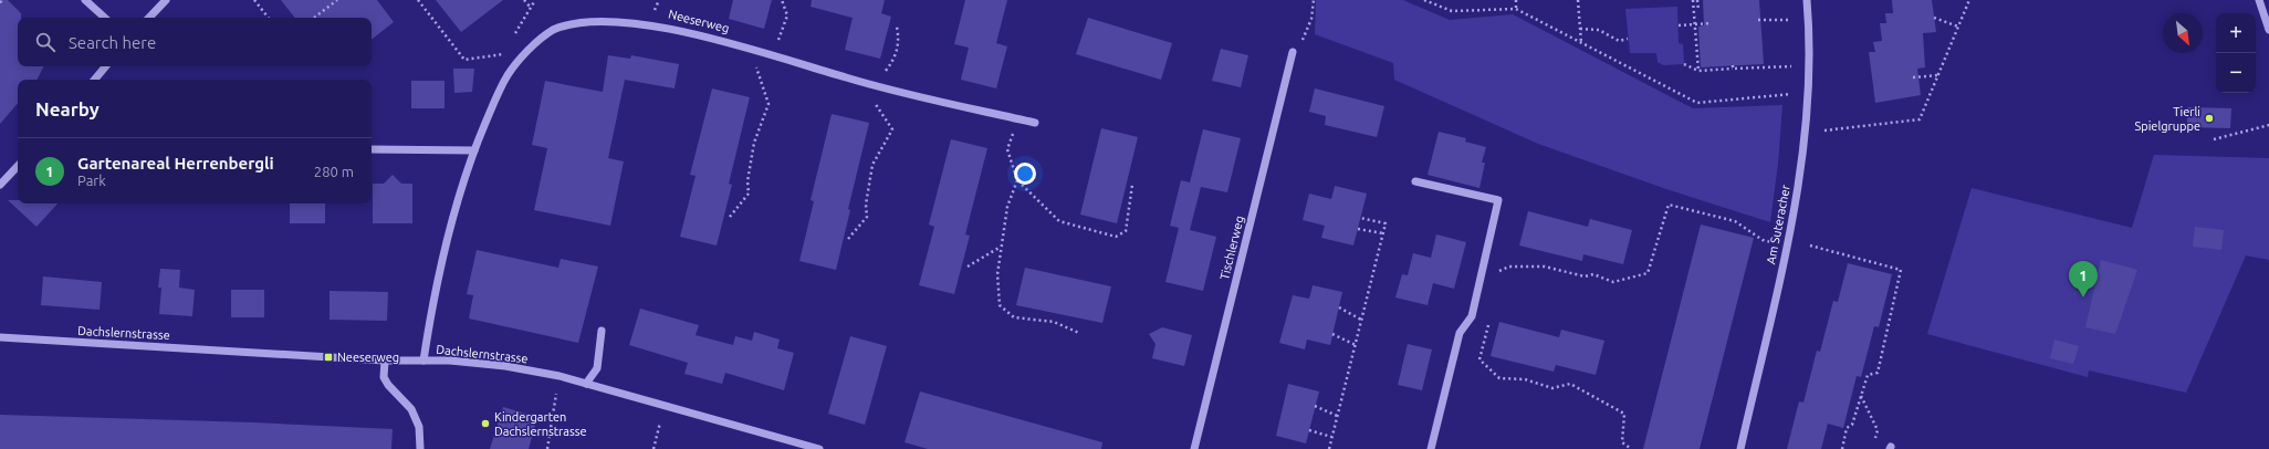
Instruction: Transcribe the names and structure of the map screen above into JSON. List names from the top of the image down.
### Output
{
  "streets": {
    "street": [
      "Neeserweg",
      "Am Suteracher",
      "Tischlerweg",
      "Dachslernstrasse"
    ]
  },
  "crossings": [
    ["Neeserweg", "Dachslernstrasse"]
  ],
  "places": {
    "other": ["Tierli Spielgruppe", "Kindergarten Dachslernstrasse"],
    "transit": ["Neeserweg"]
  },
  "north": "bottom right",
  "page": {
    "map_buttons": ["+", "−"],
    "search": "Search here",
    "heading": "Nearby",
    "list": [
      {
        "mark": "1",
        "name": "Gartenareal Herrenbergli",
        "note": "Park",
        "value": "280 m"
      }
    ],
    "pins": "1"
  }
}
